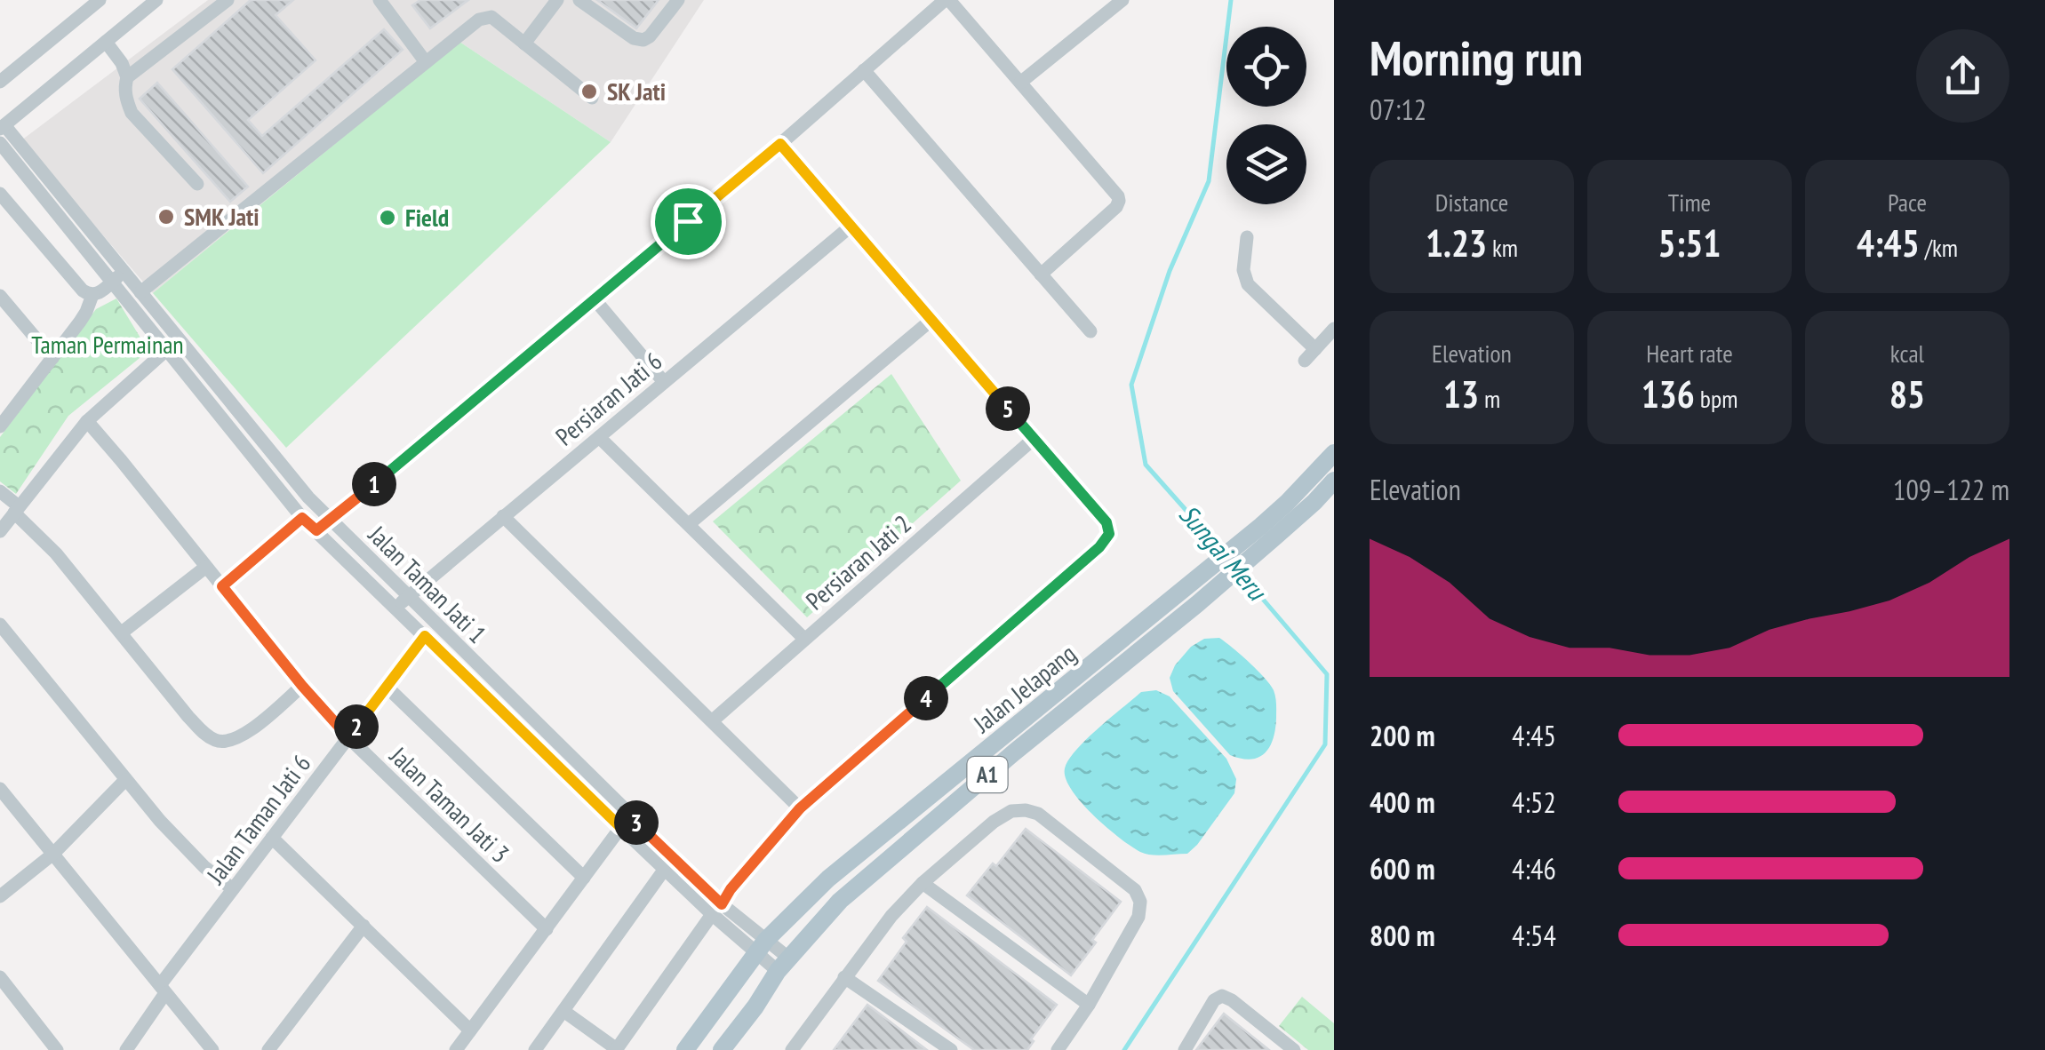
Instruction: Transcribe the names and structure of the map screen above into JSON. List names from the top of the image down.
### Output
{
  "streets": {
    "main road": ["Jalan Jelapang", "A1"],
    "street": [
      "Persiaran Jati 6",
      "Persiaran Jati 2",
      "Jalan Taman Jati 1",
      "Jalan Taman Jati 3",
      "Jalan Taman Jati 6"
    ]
  },
  "crossings": [
    ["Persiaran Jati 6", "Jalan Taman Jati 1"],
    ["Jalan Taman Jati 1", "Jalan Jelapang"],
    ["Jalan Taman Jati 1", "Jalan Taman Jati 6"],
    ["Jalan Taman Jati 3", "Jalan Taman Jati 6"]
  ],
  "water": ["Sungai Meru"],
  "parks": ["Taman Permainan"],
  "places": ["SK Jati", "SMK Jati", "Field"],
  "page": {
    "heading": ["Morning run", "07:12"],
    "stats": [
      ["Distance", "1.23 km"],
      ["Time", "5:51"],
      ["Pace", "4:45 /km"],
      ["Elevation", "13 m"],
      ["Heart rate", "136 bpm"],
      ["kcal", "85"]
    ],
    "pins": [
      "5",
      "1",
      "4",
      "2",
      "3"
    ],
    "chart": ["Elevation", "109–122 m"],
    "list": [
      {
        "name": "200 m",
        "note": "4:45"
      },
      {
        "name": "400 m",
        "note": "4:52"
      },
      {
        "name": "600 m",
        "note": "4:46"
      },
      {
        "name": "800 m",
        "note": "4:54"
      }
    ]
  }
}
